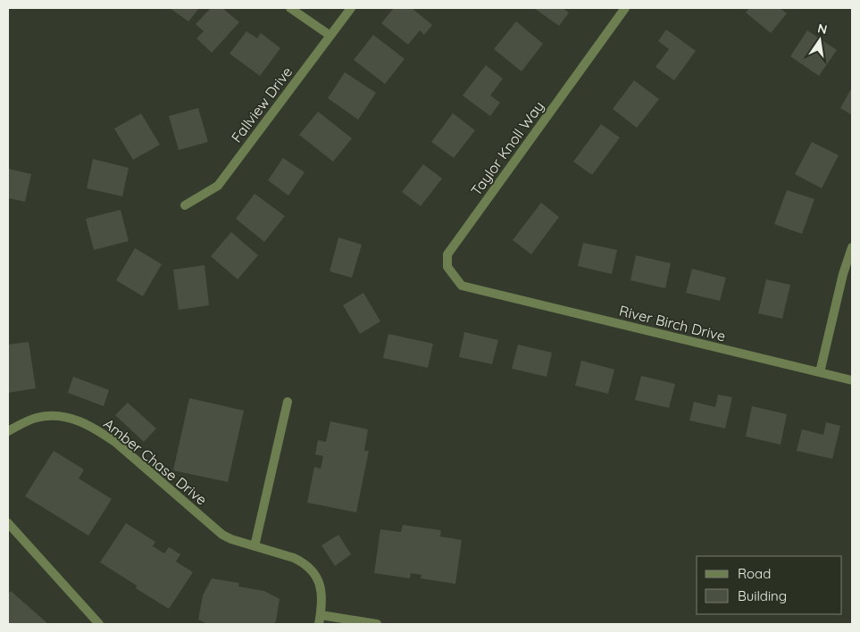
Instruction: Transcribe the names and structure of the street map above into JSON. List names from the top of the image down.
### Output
{
  "streets": {
    "street": [
      "Fallview Drive",
      "Taylor Knoll Way",
      "River Birch Drive",
      "Amber Chase Drive"
    ]
  },
  "crossings": [
    ["Taylor Knoll Way", "River Birch Drive"]
  ],
  "legend": ["Road", "Building"],
  "north": "top"
}
